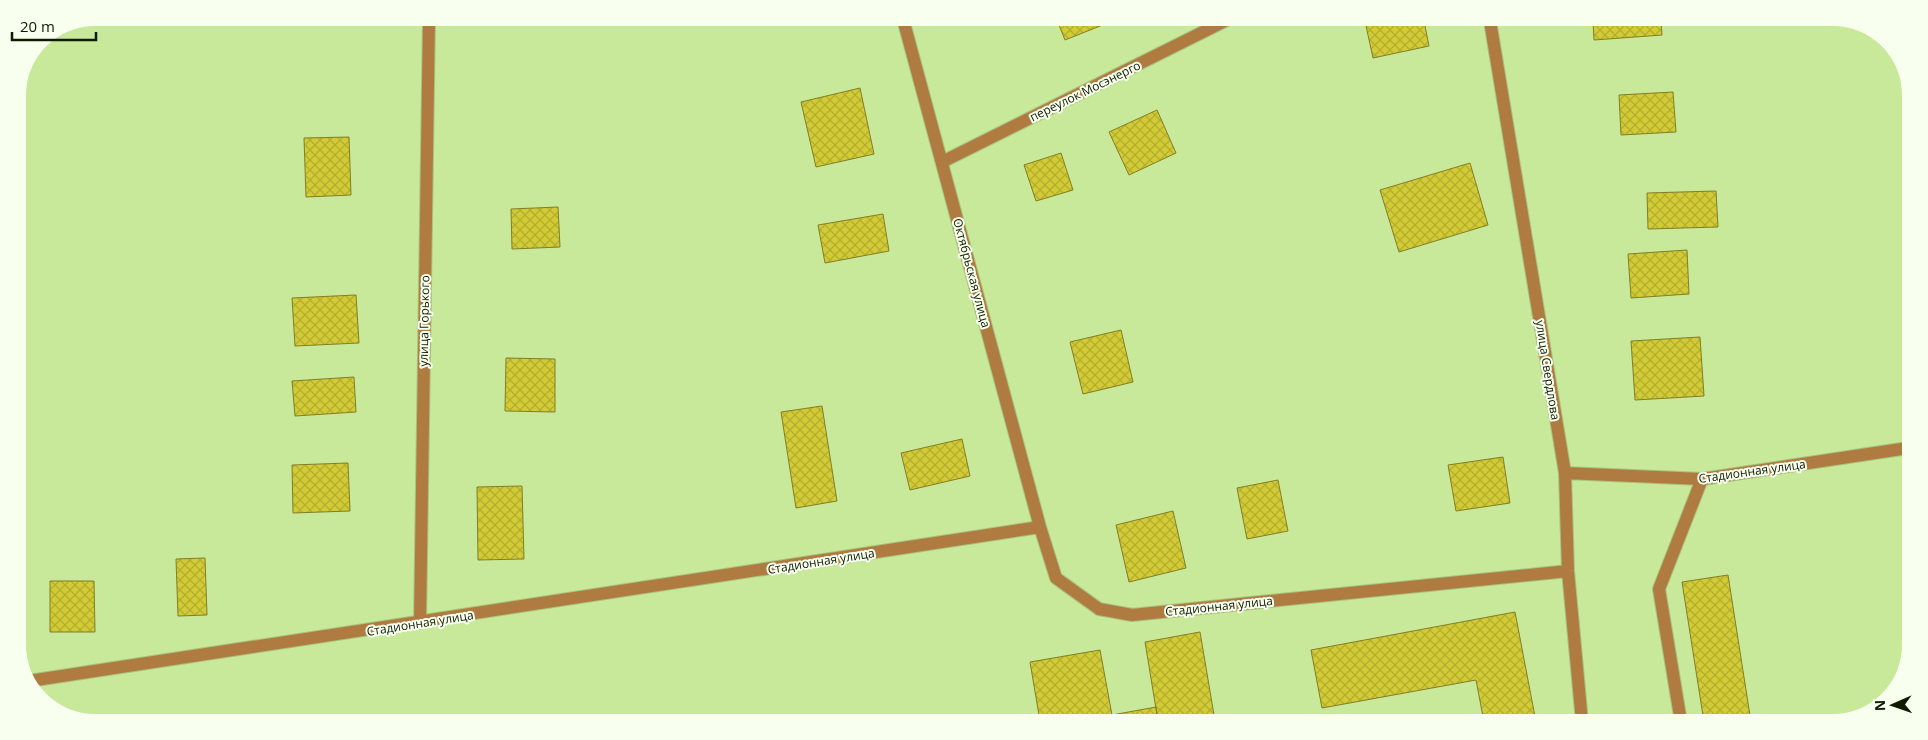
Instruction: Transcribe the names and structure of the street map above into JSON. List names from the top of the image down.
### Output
{
  "streets": {
    "street": [
      "переулок Мосэнерго",
      "Октябрьская улица",
      "улица Горького",
      "улица Свердлова",
      "Стадионная улица"
    ]
  },
  "crossings": [
    ["переулок Мосэнерго", "Октябрьская улица"],
    ["Октябрьская улица", "Стадионная улица"],
    ["улица Горького", "Стадионная улица"],
    ["улица Свердлова", "Стадионная улица"]
  ],
  "scale_bar": "20 m",
  "north": "left"
}
